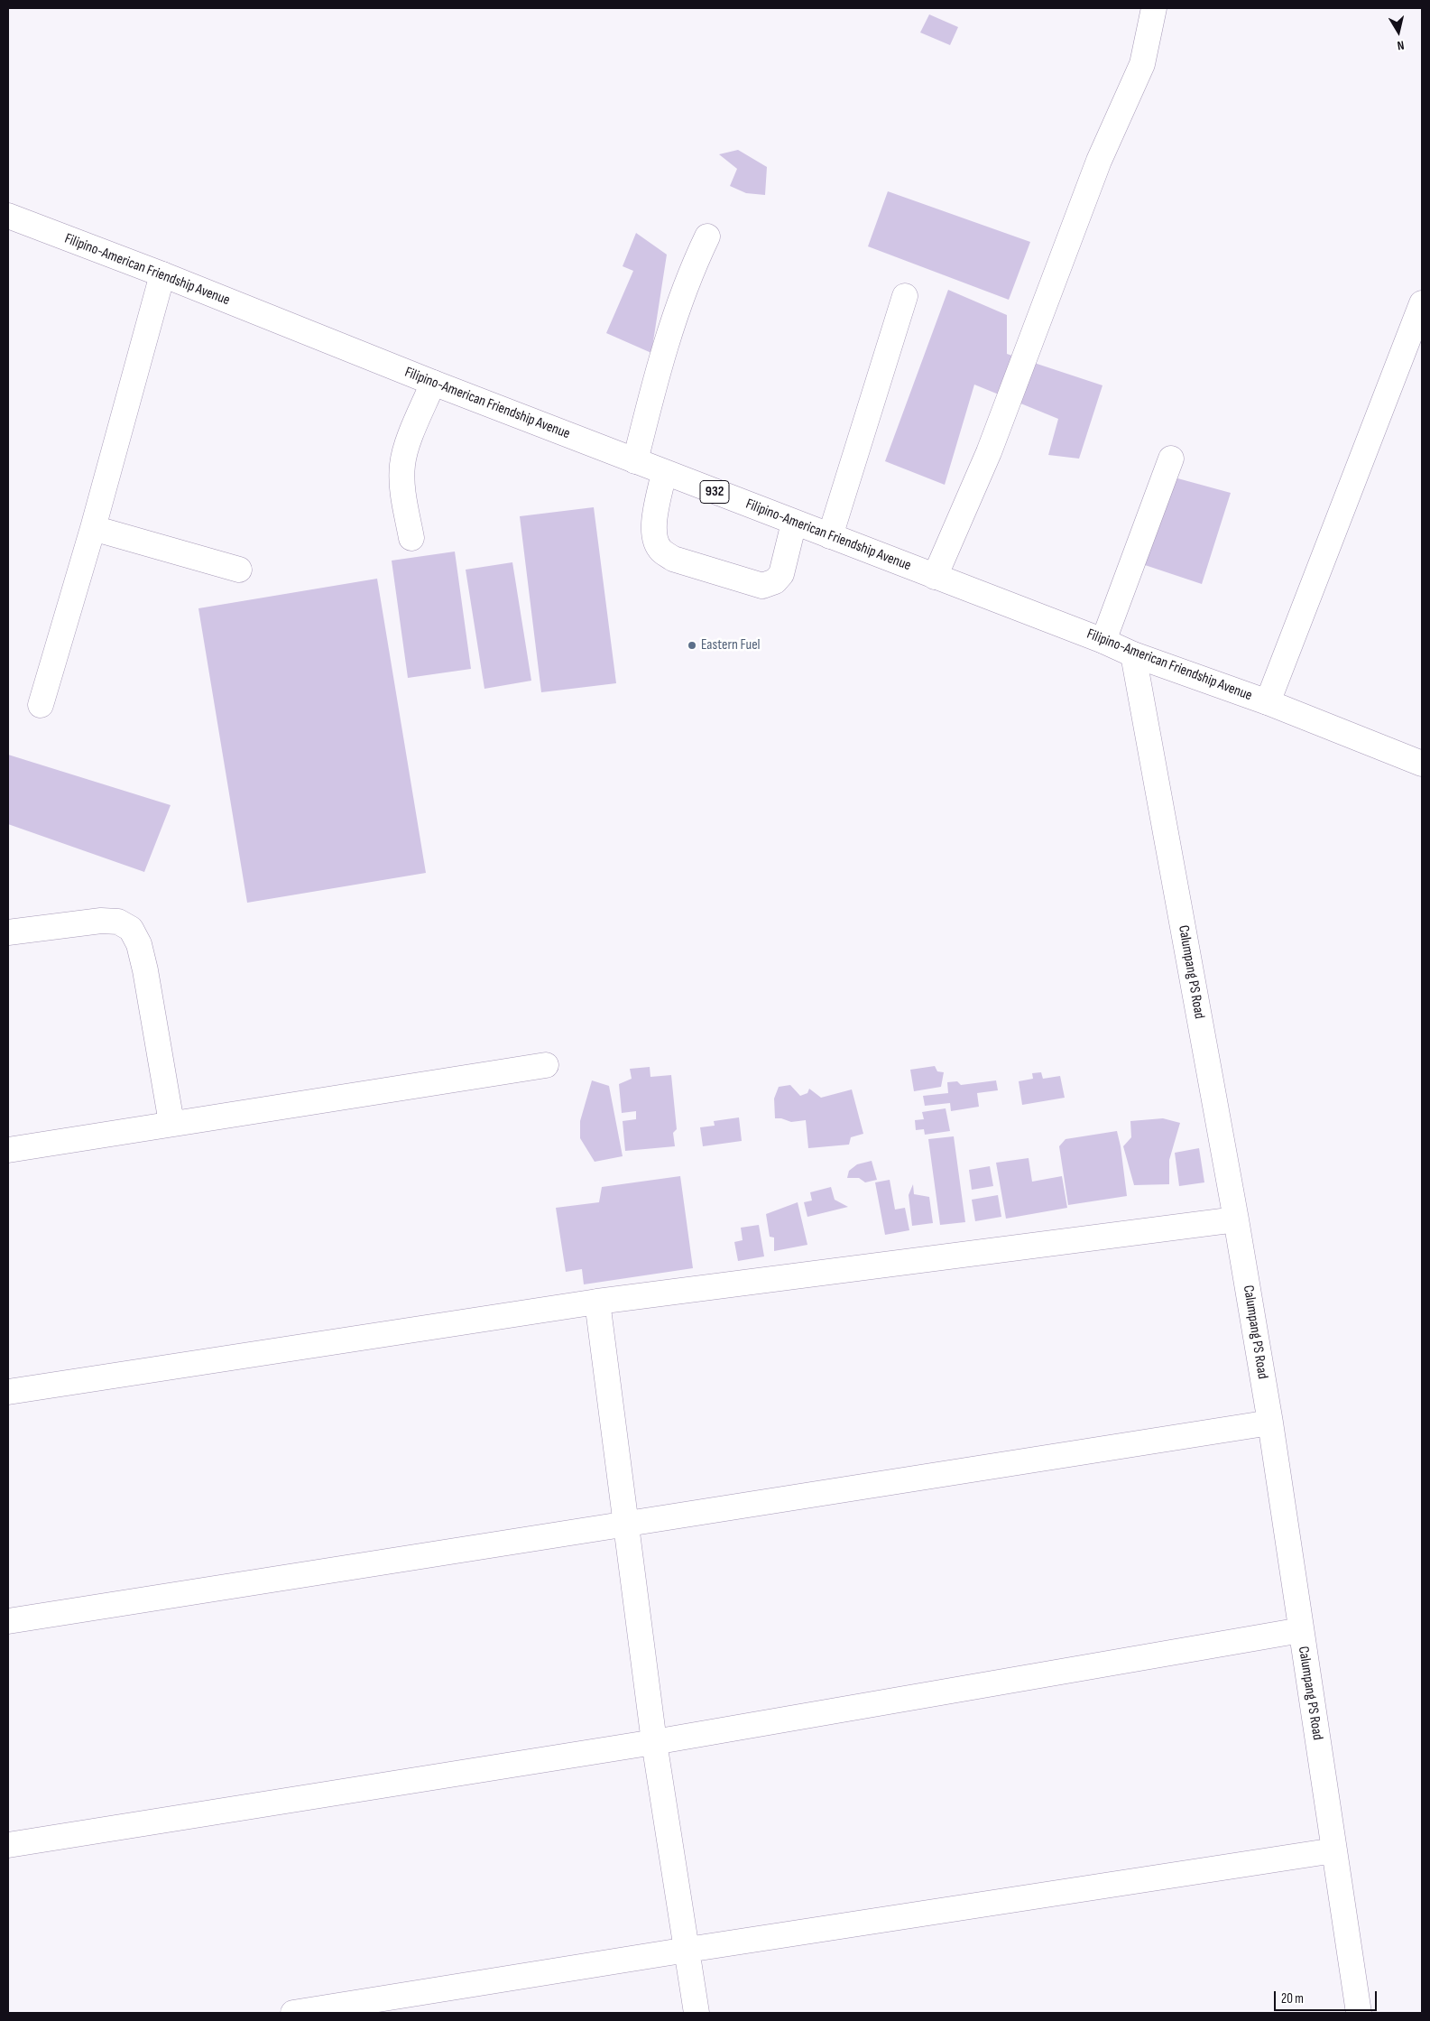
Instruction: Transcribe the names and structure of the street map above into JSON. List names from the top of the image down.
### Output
{
  "streets": {
    "street": ["Filipino-American Friendship Avenue", "932", "Calumpang PS Road"]
  },
  "crossings": [
    ["Filipino-American Friendship Avenue", "Calumpang PS Road"]
  ],
  "places": ["Eastern Fuel"],
  "scale_bar": "20 m",
  "north": "bottom"
}
